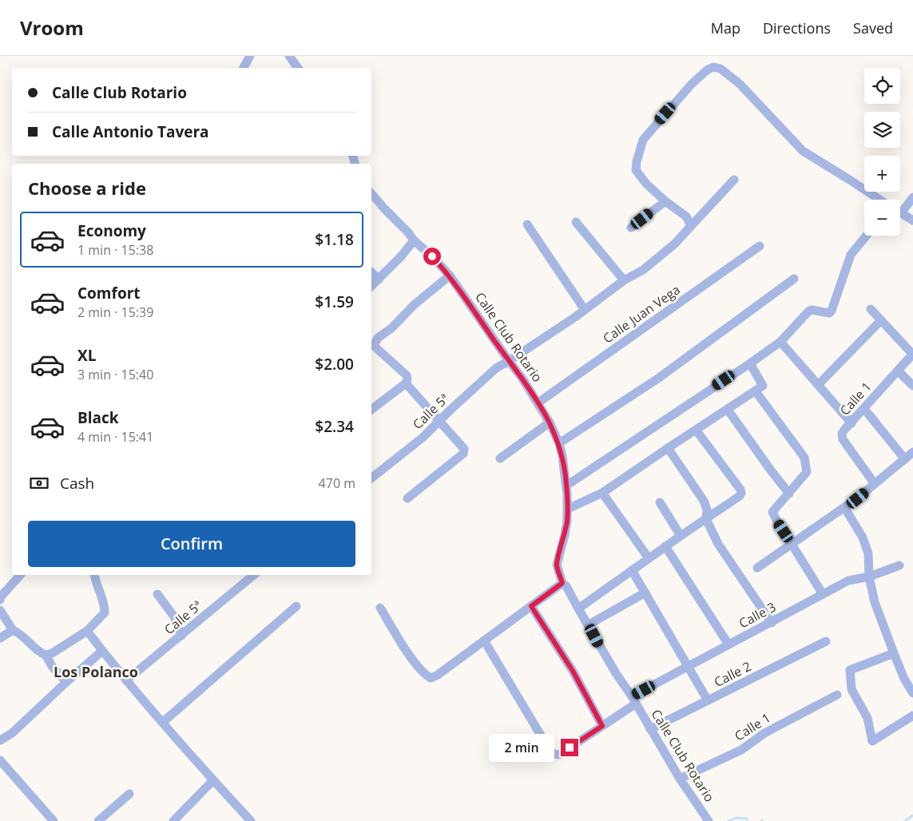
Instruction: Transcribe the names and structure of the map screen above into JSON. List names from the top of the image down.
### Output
{
  "streets": {
    "street": [
      "Calle Juan Vega",
      "Calle Club Rotario",
      "Calle 1",
      "Calle 5ª",
      "Calle 3",
      "Calle 2"
    ]
  },
  "crossings": [
    ["Calle Juan Vega", "Calle Club Rotario"],
    ["Calle Club Rotario", "Calle 1"],
    ["Calle Club Rotario", "Calle 5ª"],
    ["Calle Club Rotario", "Calle 3"],
    ["Calle Club Rotario", "Calle 2"]
  ],
  "districts": ["Los Polanco"],
  "page": {
    "header": "Vroom",
    "nav": ["Map", "Directions", "Saved"],
    "map_buttons": ["+", "−"],
    "banner": ["Calle Club Rotario", "Calle Antonio Tavera"],
    "heading": "Choose a ride",
    "list": [
      {
        "name": "Economy",
        "note": "1 min · 15:38",
        "value": "$1.18"
      },
      {
        "name": "Comfort",
        "note": "2 min · 15:39",
        "value": "$1.59"
      },
      {
        "name": "XL",
        "note": "3 min · 15:40",
        "value": "$2.00"
      },
      {
        "name": "Black",
        "note": "4 min · 15:41",
        "value": "$2.34"
      }
    ],
    "pay": ["Cash", "470 m"],
    "buttons": "Confirm",
    "bubble": "2 min"
  }
}
